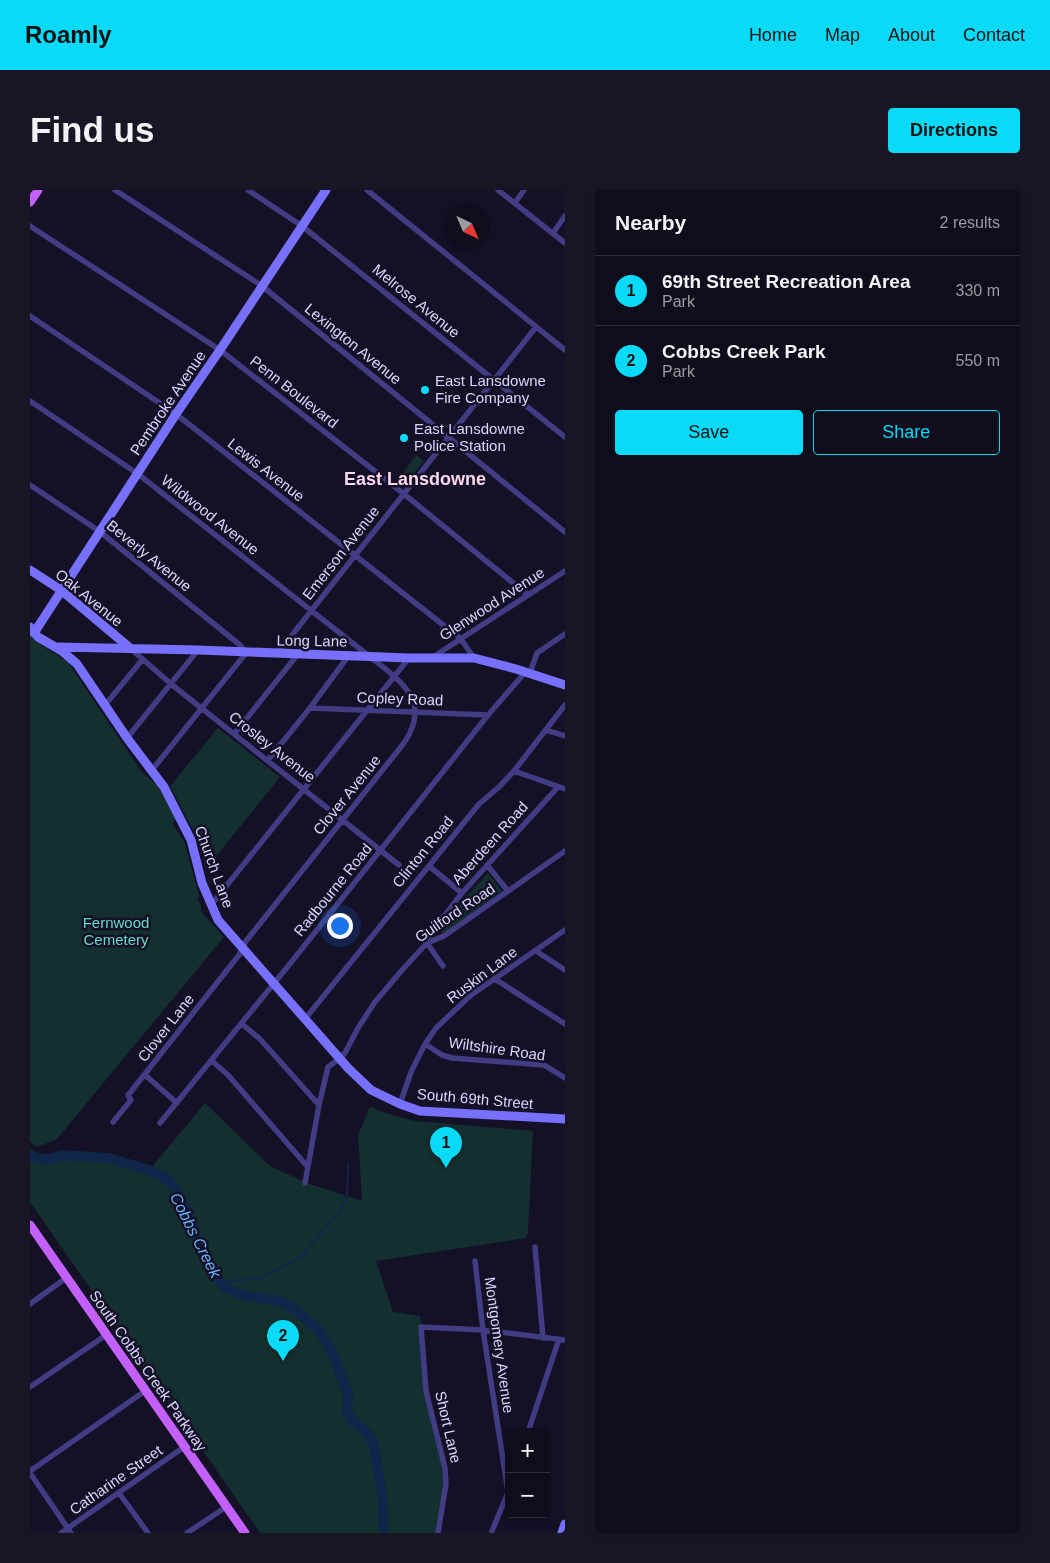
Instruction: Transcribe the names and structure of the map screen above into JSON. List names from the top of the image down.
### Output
{
  "streets": {
    "main road": ["South Cobbs Creek Parkway"],
    "street": [
      "Melrose Avenue",
      "Lexington Avenue",
      "Penn Boulevard",
      "Pembroke Avenue",
      "Lewis Avenue",
      "Wildwood Avenue",
      "Emerson Avenue",
      "Beverly Avenue",
      "Oak Avenue",
      "Glenwood Avenue",
      "Long Lane",
      "Copley Road",
      "Crosley Avenue",
      "Clover Avenue",
      "Aberdeen Road",
      "Clinton Road",
      "Church Lane",
      "Radbourne Road",
      "Guilford Road",
      "Ruskin Lane",
      "Clover Lane",
      "Wiltshire Road",
      "South 69th Street",
      "Montgomery Avenue",
      "Short Lane",
      "Catharine Street"
    ]
  },
  "crossings": [
    ["Melrose Avenue", "Pembroke Avenue"],
    ["Melrose Avenue", "Emerson Avenue"],
    ["Lexington Avenue", "Pembroke Avenue"],
    ["Lexington Avenue", "Emerson Avenue"],
    ["Penn Boulevard", "Pembroke Avenue"],
    ["Penn Boulevard", "Emerson Avenue"],
    ["Penn Boulevard", "Glenwood Avenue"],
    ["Pembroke Avenue", "Lewis Avenue"],
    ["Pembroke Avenue", "Wildwood Avenue"],
    ["Pembroke Avenue", "Beverly Avenue"],
    ["Pembroke Avenue", "Oak Avenue"],
    ["Pembroke Avenue", "Church Lane"],
    ["Lewis Avenue", "Emerson Avenue"],
    ["Lewis Avenue", "Glenwood Avenue"],
    ["Lewis Avenue", "Long Lane"],
    ["Wildwood Avenue", "Emerson Avenue"],
    ["Wildwood Avenue", "Long Lane"],
    ["Emerson Avenue", "Long Lane"],
    ["Beverly Avenue", "Long Lane"],
    ["Oak Avenue", "Long Lane"],
    ["Oak Avenue", "Crosley Avenue"],
    ["Glenwood Avenue", "Long Lane"],
    ["Long Lane", "Crosley Avenue"],
    ["Long Lane", "Church Lane"],
    ["Long Lane", "Radbourne Road"],
    ["Copley Road", "Clover Avenue"],
    ["Copley Road", "Radbourne Road"],
    ["Crosley Avenue", "Clover Avenue"],
    ["Crosley Avenue", "Radbourne Road"],
    ["Clover Avenue", "Church Lane"],
    ["Clover Avenue", "Clover Lane"],
    ["Aberdeen Road", "Guilford Road"],
    ["Clinton Road", "Church Lane"],
    ["Church Lane", "Radbourne Road"],
    ["Church Lane", "Guilford Road"],
    ["Church Lane", "Clover Lane"],
    ["Church Lane", "South 69th Street"],
    ["Guilford Road", "South 69th Street"],
    ["Ruskin Lane", "Wiltshire Road"],
    ["Ruskin Lane", "South 69th Street"],
    ["Montgomery Avenue", "Short Lane"],
    ["South Cobbs Creek Parkway", "Catharine Street"]
  ],
  "districts": ["East Lansdowne"],
  "water": ["Cobbs Creek"],
  "parks": ["Fernwood Cemetery"],
  "places": ["East Lansdowne Fire Company", "East Lansdowne Police Station"],
  "north": "bottom right",
  "page": {
    "header": "Roamly",
    "nav": [
      "Home",
      "Map",
      "About",
      "Contact"
    ],
    "buttons": [
      "Directions",
      ["Save", "Share"]
    ],
    "title": "Find us",
    "heading": ["Nearby", "2 results"],
    "list": [
      {
        "mark": "1",
        "name": "69th Street Recreation Area",
        "note": "Park",
        "value": "330 m"
      },
      {
        "mark": "2",
        "name": "Cobbs Creek Park",
        "note": "Park",
        "value": "550 m"
      }
    ],
    "pins": ["1", "2"],
    "map_buttons": ["+", "−"]
  }
}
